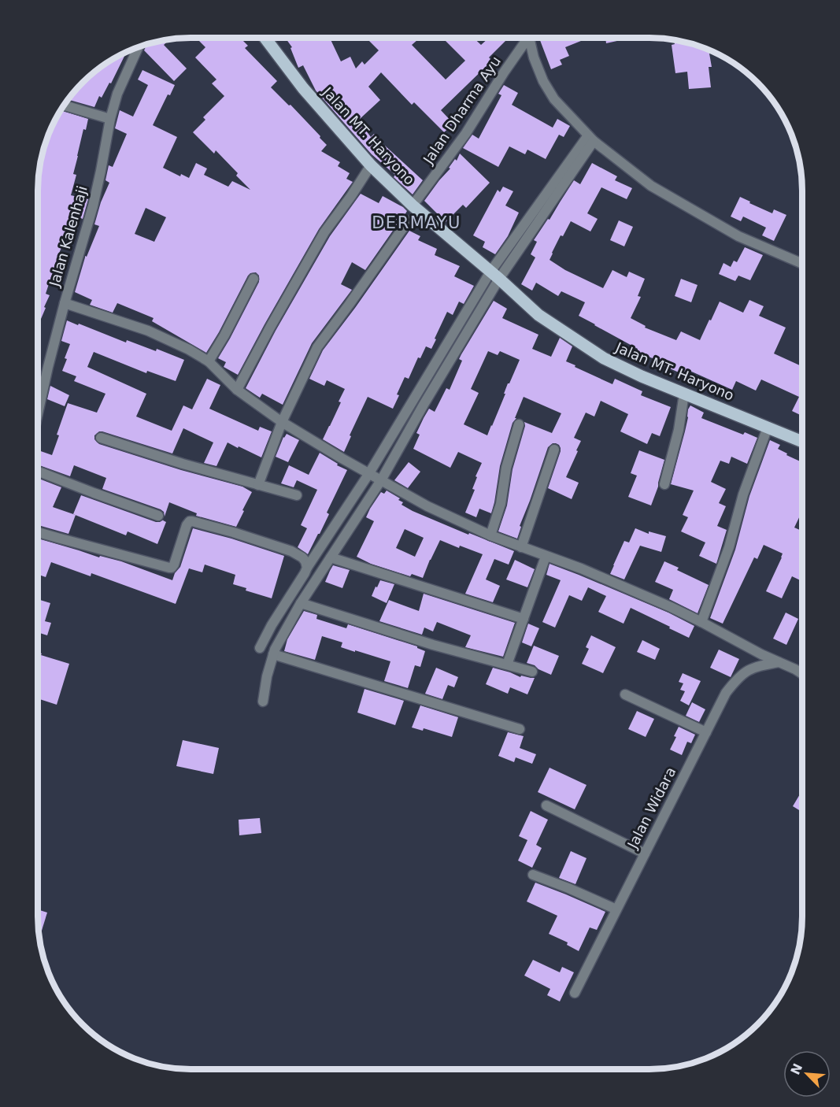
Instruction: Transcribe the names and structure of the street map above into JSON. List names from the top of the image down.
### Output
{
  "streets": {
    "main road": ["Jalan MT. Haryono"],
    "street": ["Jalan Dharma Ayu", "Jalan Kalenhaji", "Jalan Widara"]
  },
  "crossings": [
    ["Jalan Dharma Ayu", "Jalan MT. Haryono"]
  ],
  "districts": ["DERMAYU"],
  "north": "top left"
}
